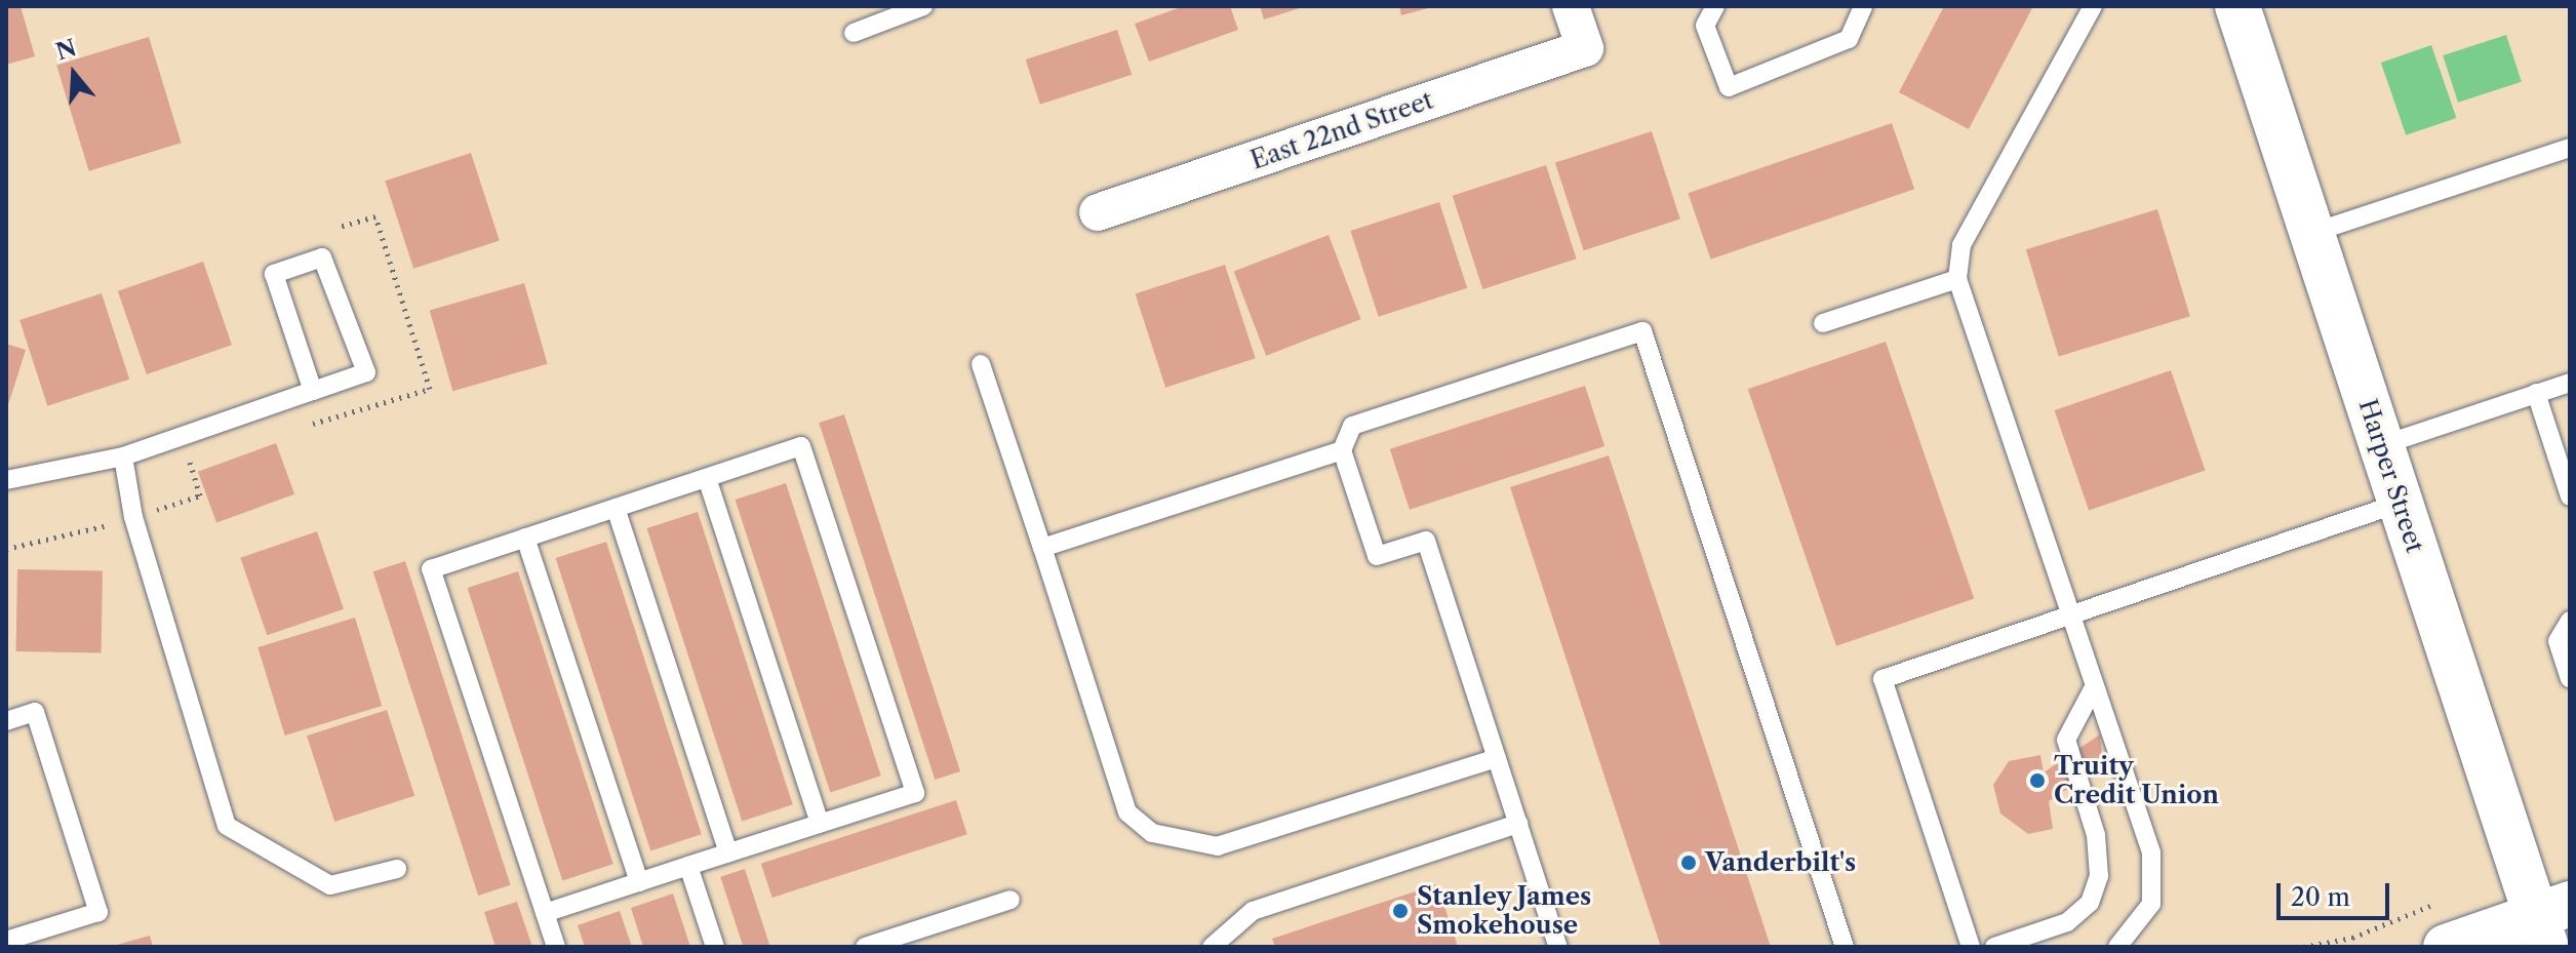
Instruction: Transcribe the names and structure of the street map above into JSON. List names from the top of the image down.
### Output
{
  "streets": {
    "street": ["East 22nd Street", "Harper Street"]
  },
  "places": ["Truity Credit Union", "Vanderbilt's", "Stanley James Smokehouse"],
  "scale_bar": "20 m",
  "north": "top"
}
